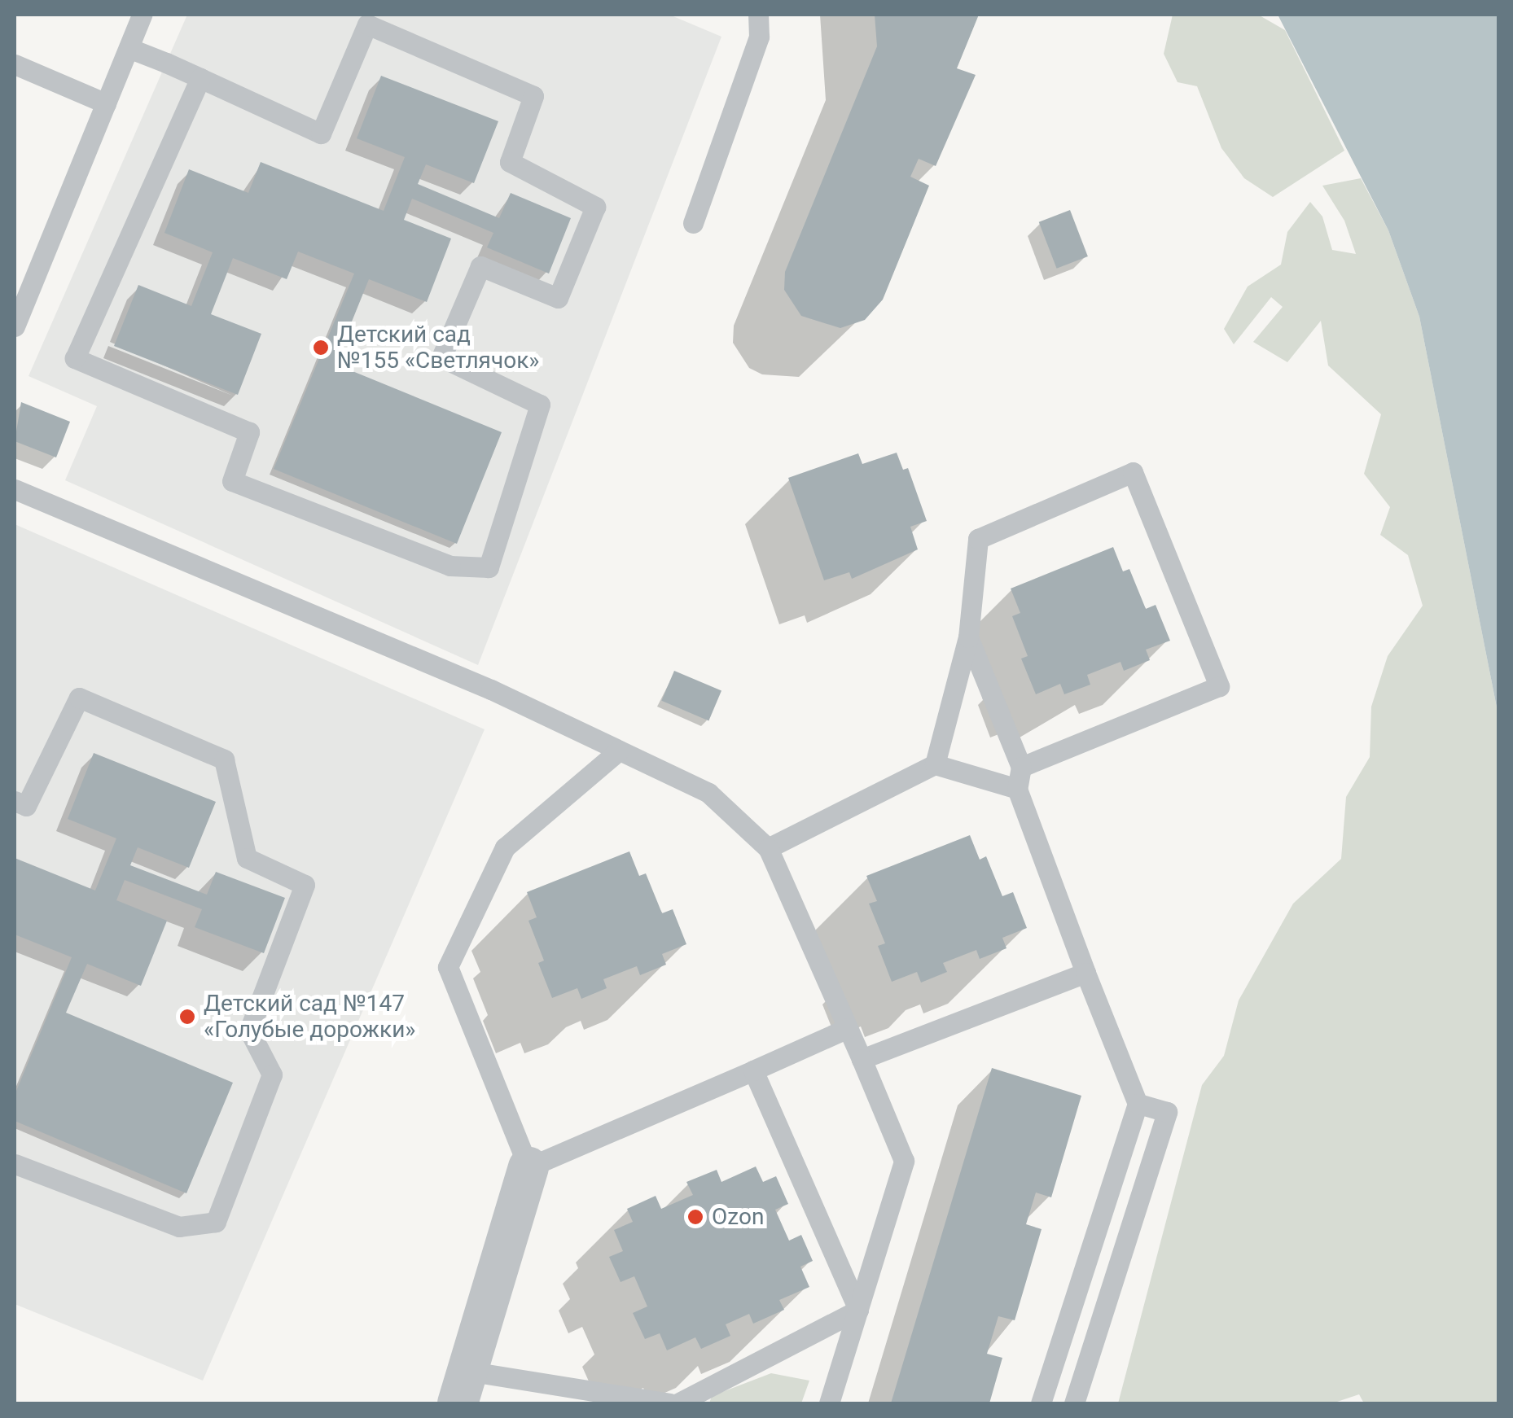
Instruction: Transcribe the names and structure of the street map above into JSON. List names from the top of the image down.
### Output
{
  "places": ["Детский сад №155 «Светлячок»", "Детский сад №147 «Голубые дорожки»", "Ozon"]
}
